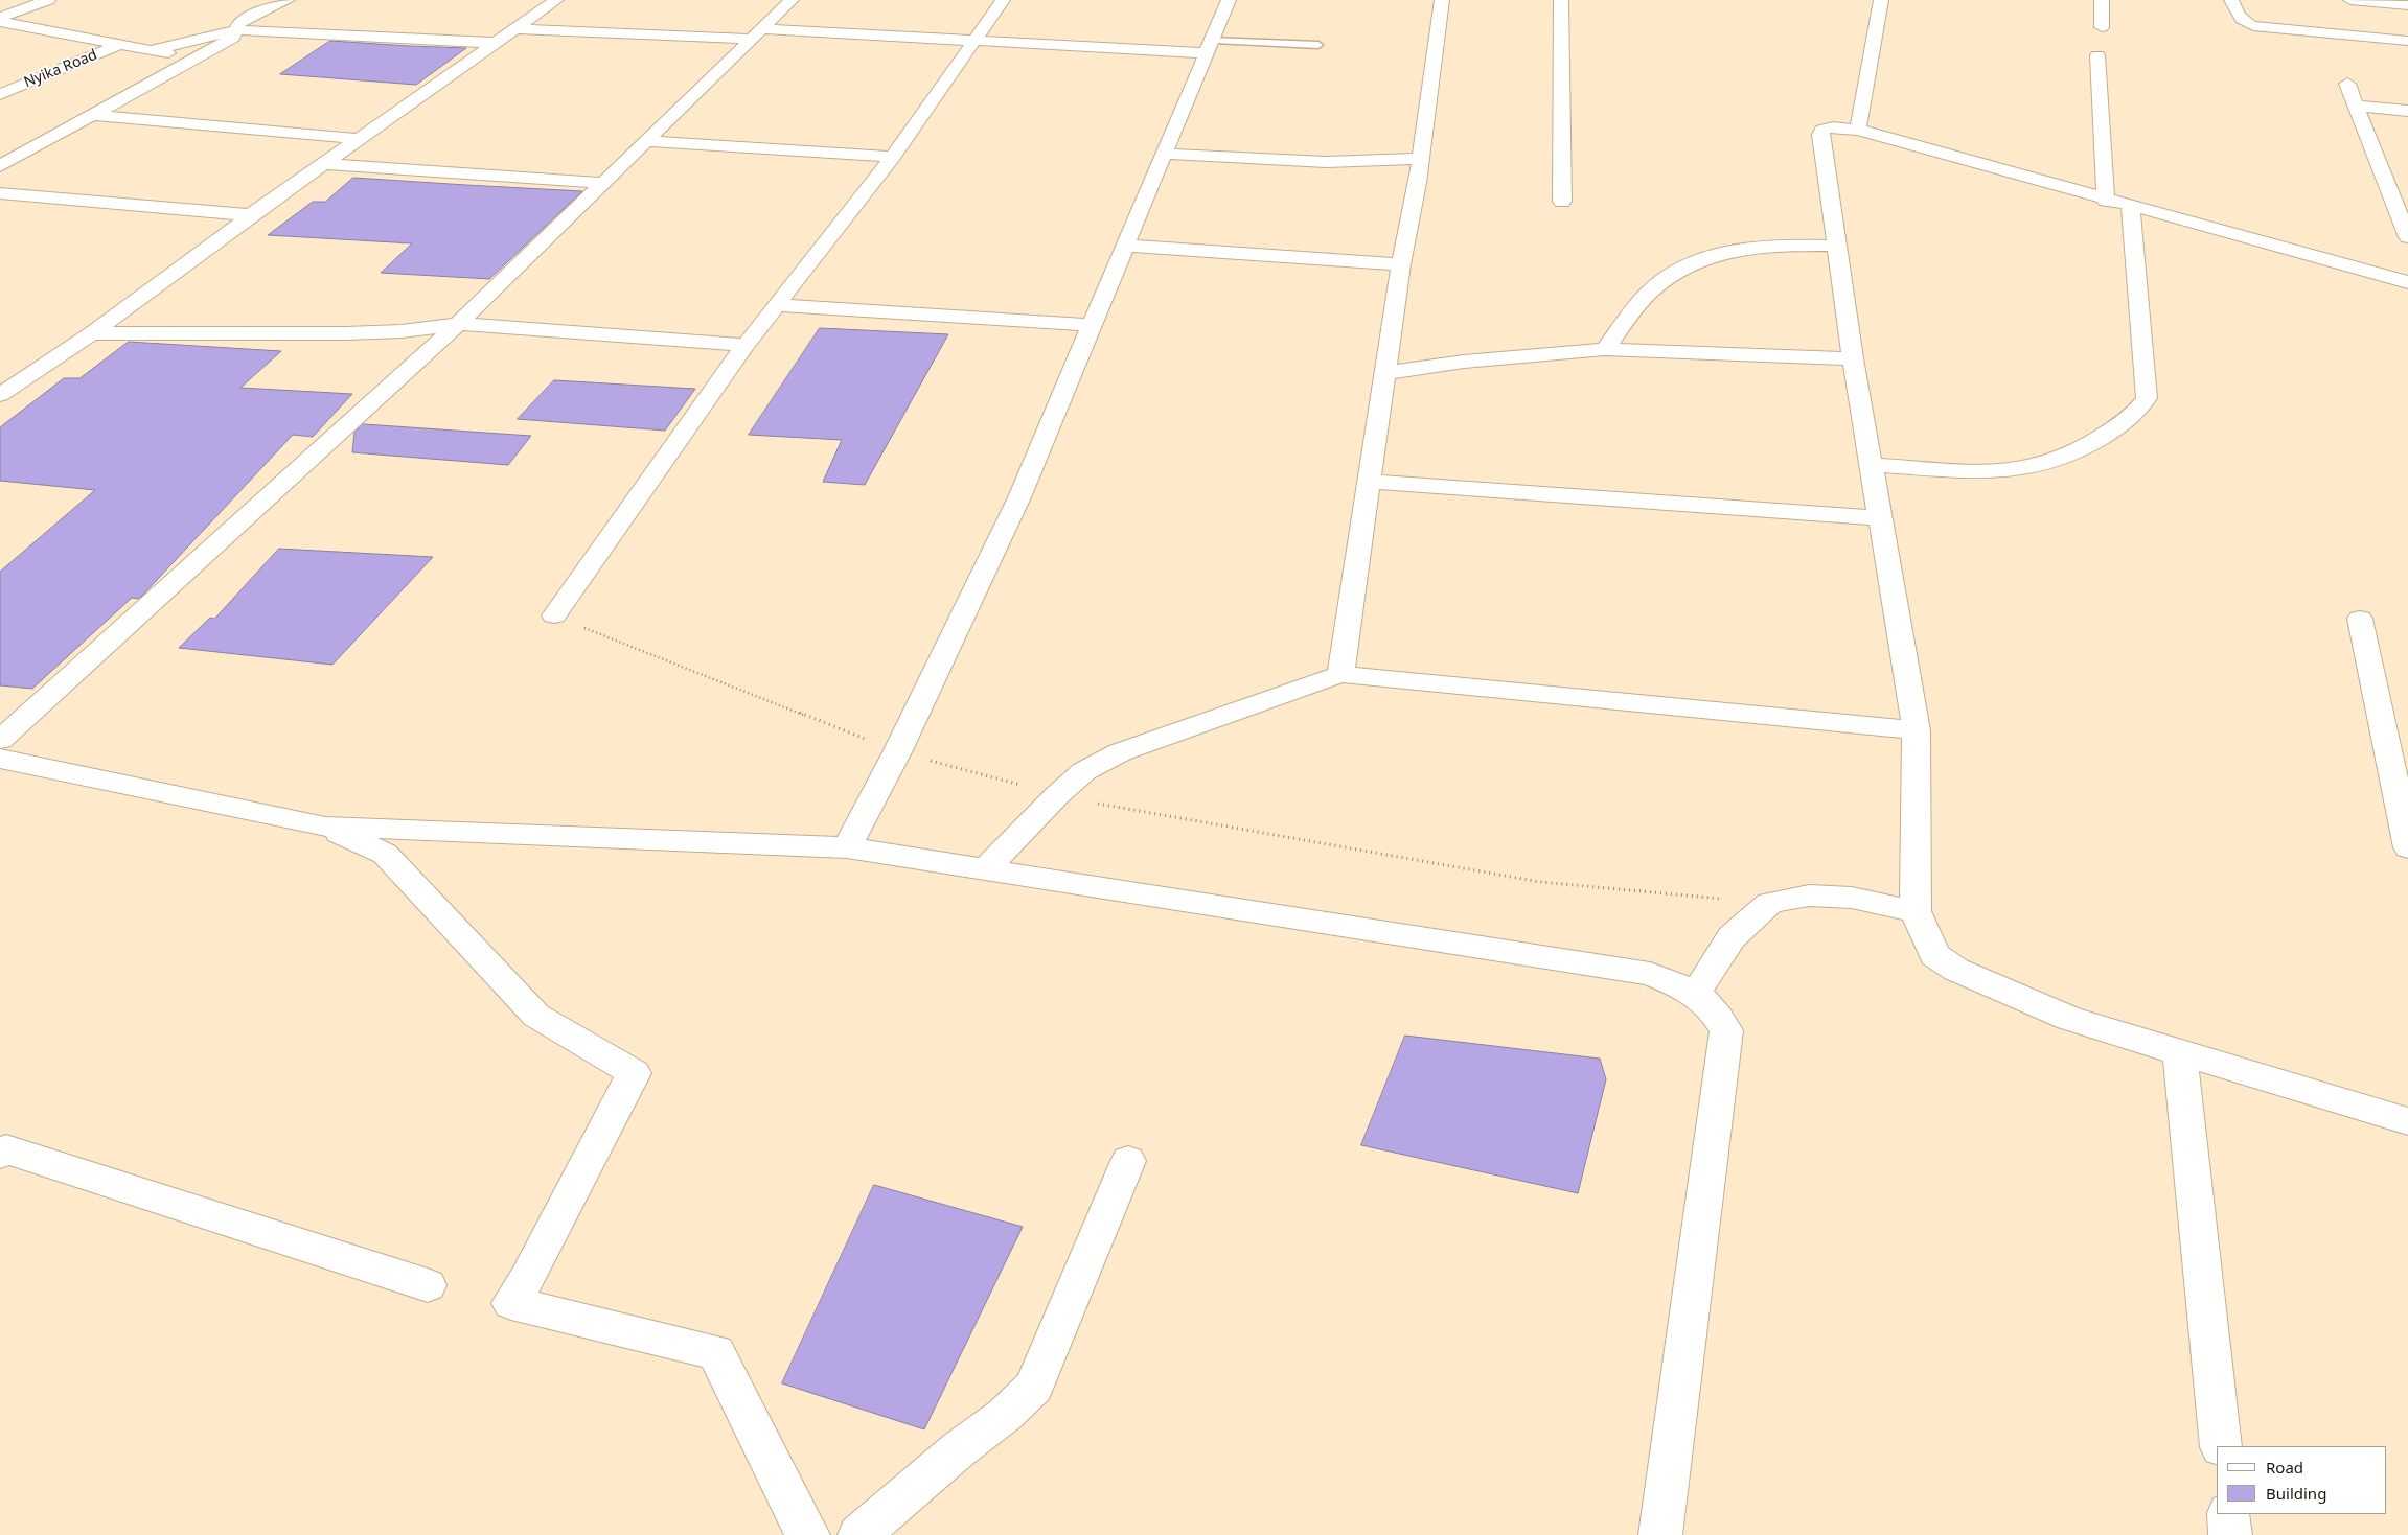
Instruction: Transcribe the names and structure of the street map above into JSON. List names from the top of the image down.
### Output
{
  "streets": {
    "street": ["Nyika Road"]
  },
  "legend": ["Road", "Building"]
}
